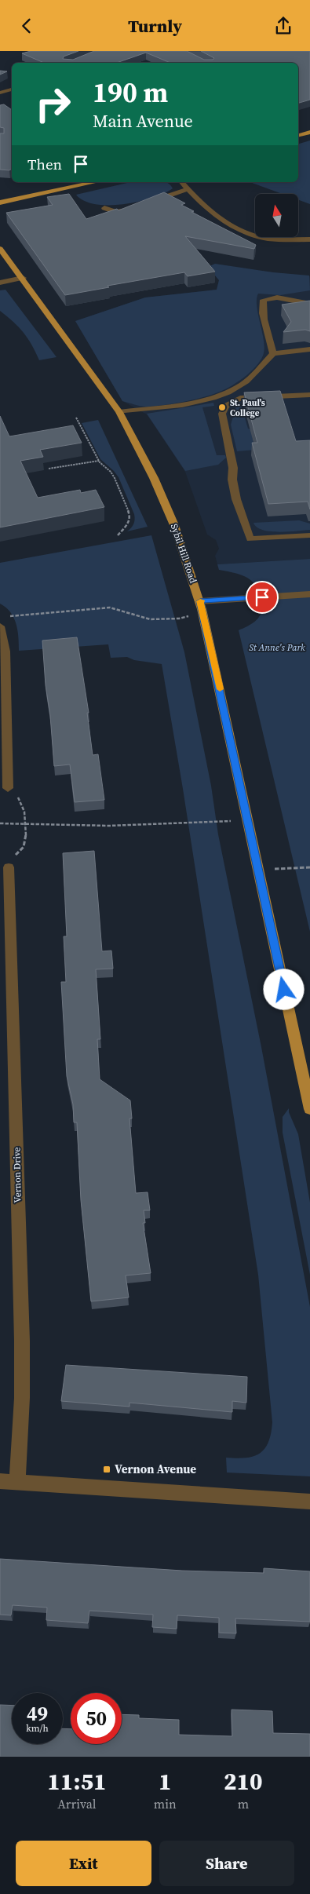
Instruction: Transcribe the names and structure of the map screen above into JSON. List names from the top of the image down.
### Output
{
  "streets": {
    "main road": ["Sybil Hill Road"],
    "street": ["Vernon Drive"]
  },
  "parks": ["St Anne's Park"],
  "places": {
    "other": ["St. Paul's College"],
    "transit": ["Vernon Avenue"]
  },
  "north": "top",
  "page": {
    "header": "Turnly",
    "turn": ["190 m", "Main Avenue"],
    "then": "Then",
    "speed": "49 km/h",
    "limit": "50",
    "eta": [
      "11:51",
      "Arrival",
      "1",
      "min",
      "210",
      "m"
    ],
    "buttons": ["Exit", "Share"]
  }
}
